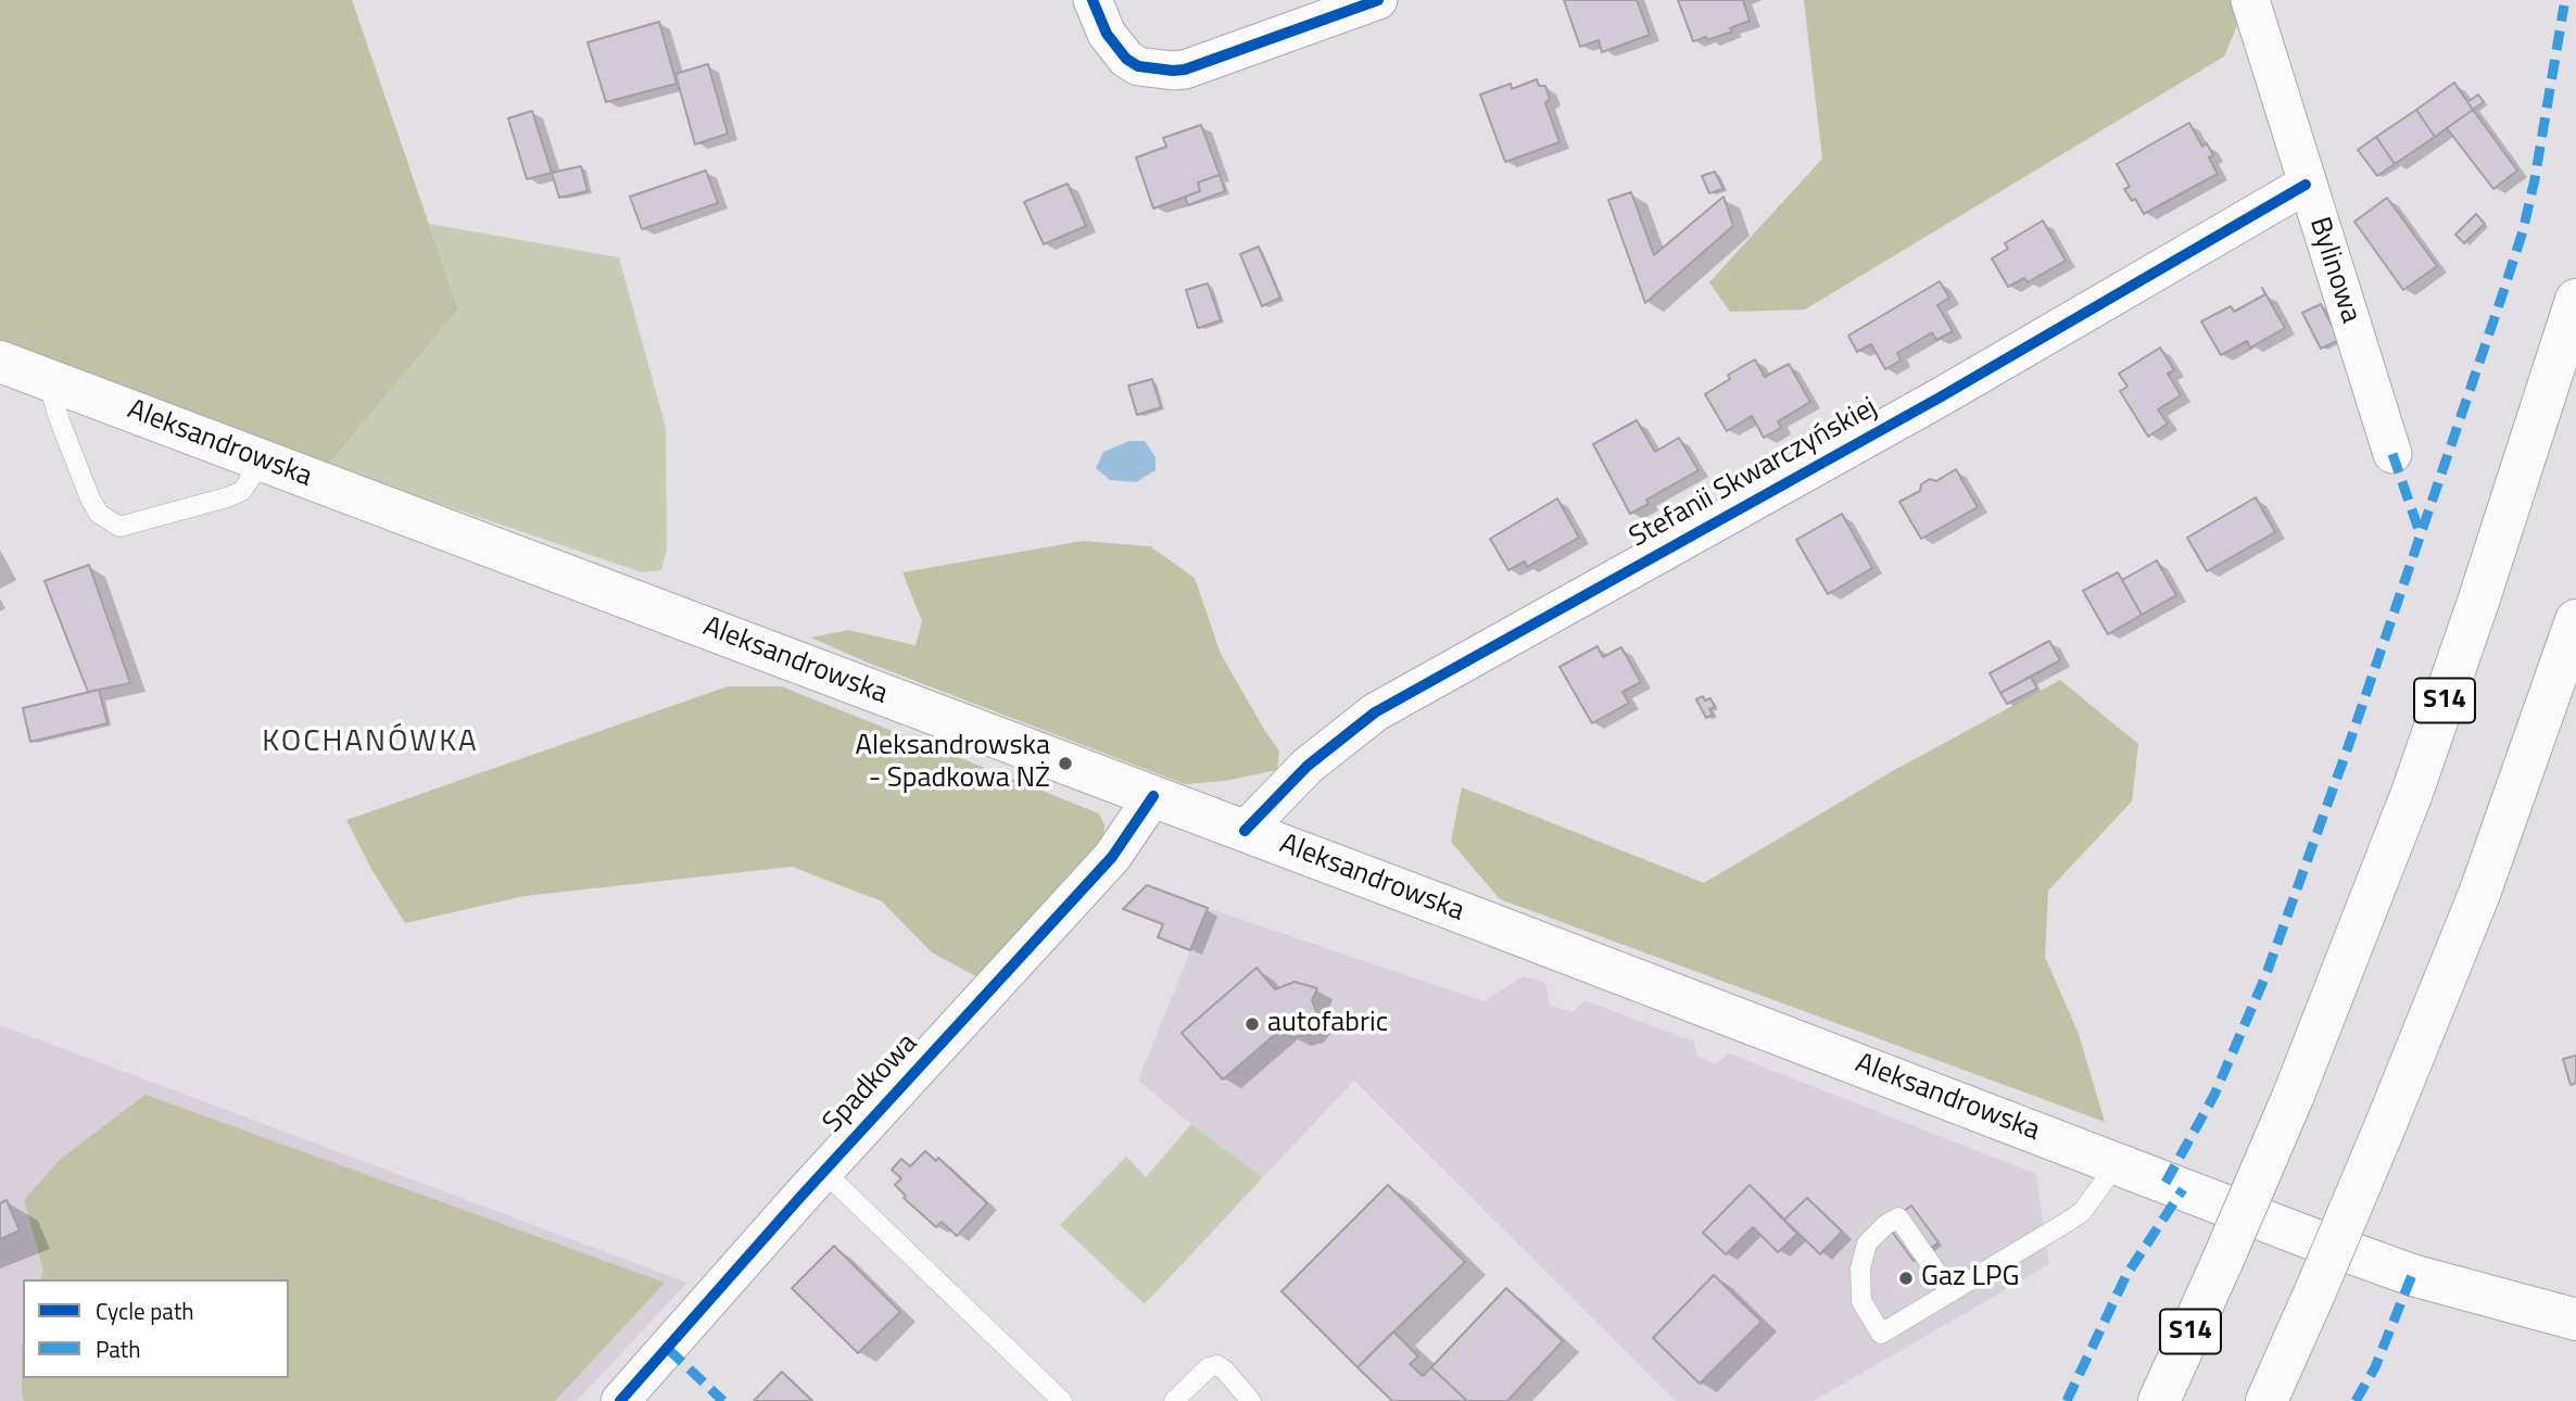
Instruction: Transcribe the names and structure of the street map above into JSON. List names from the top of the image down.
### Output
{
  "streets": {
    "main road": ["Aleksandrowska", "S14"],
    "street": ["Bylinowa", "Stefanii Skwarczyńskiej", "Spadkowa"]
  },
  "crossings": [
    ["Bylinowa", "Stefanii Skwarczyńskiej"],
    ["Aleksandrowska", "Stefanii Skwarczyńskiej"],
    ["Aleksandrowska", "Spadkowa"]
  ],
  "districts": ["KOCHANÓWKA"],
  "places": ["Aleksandrowska - Spadkowa NŻ", "autofabric", "Gaz LPG"],
  "legend": ["Cycle path", "Path"]
}
